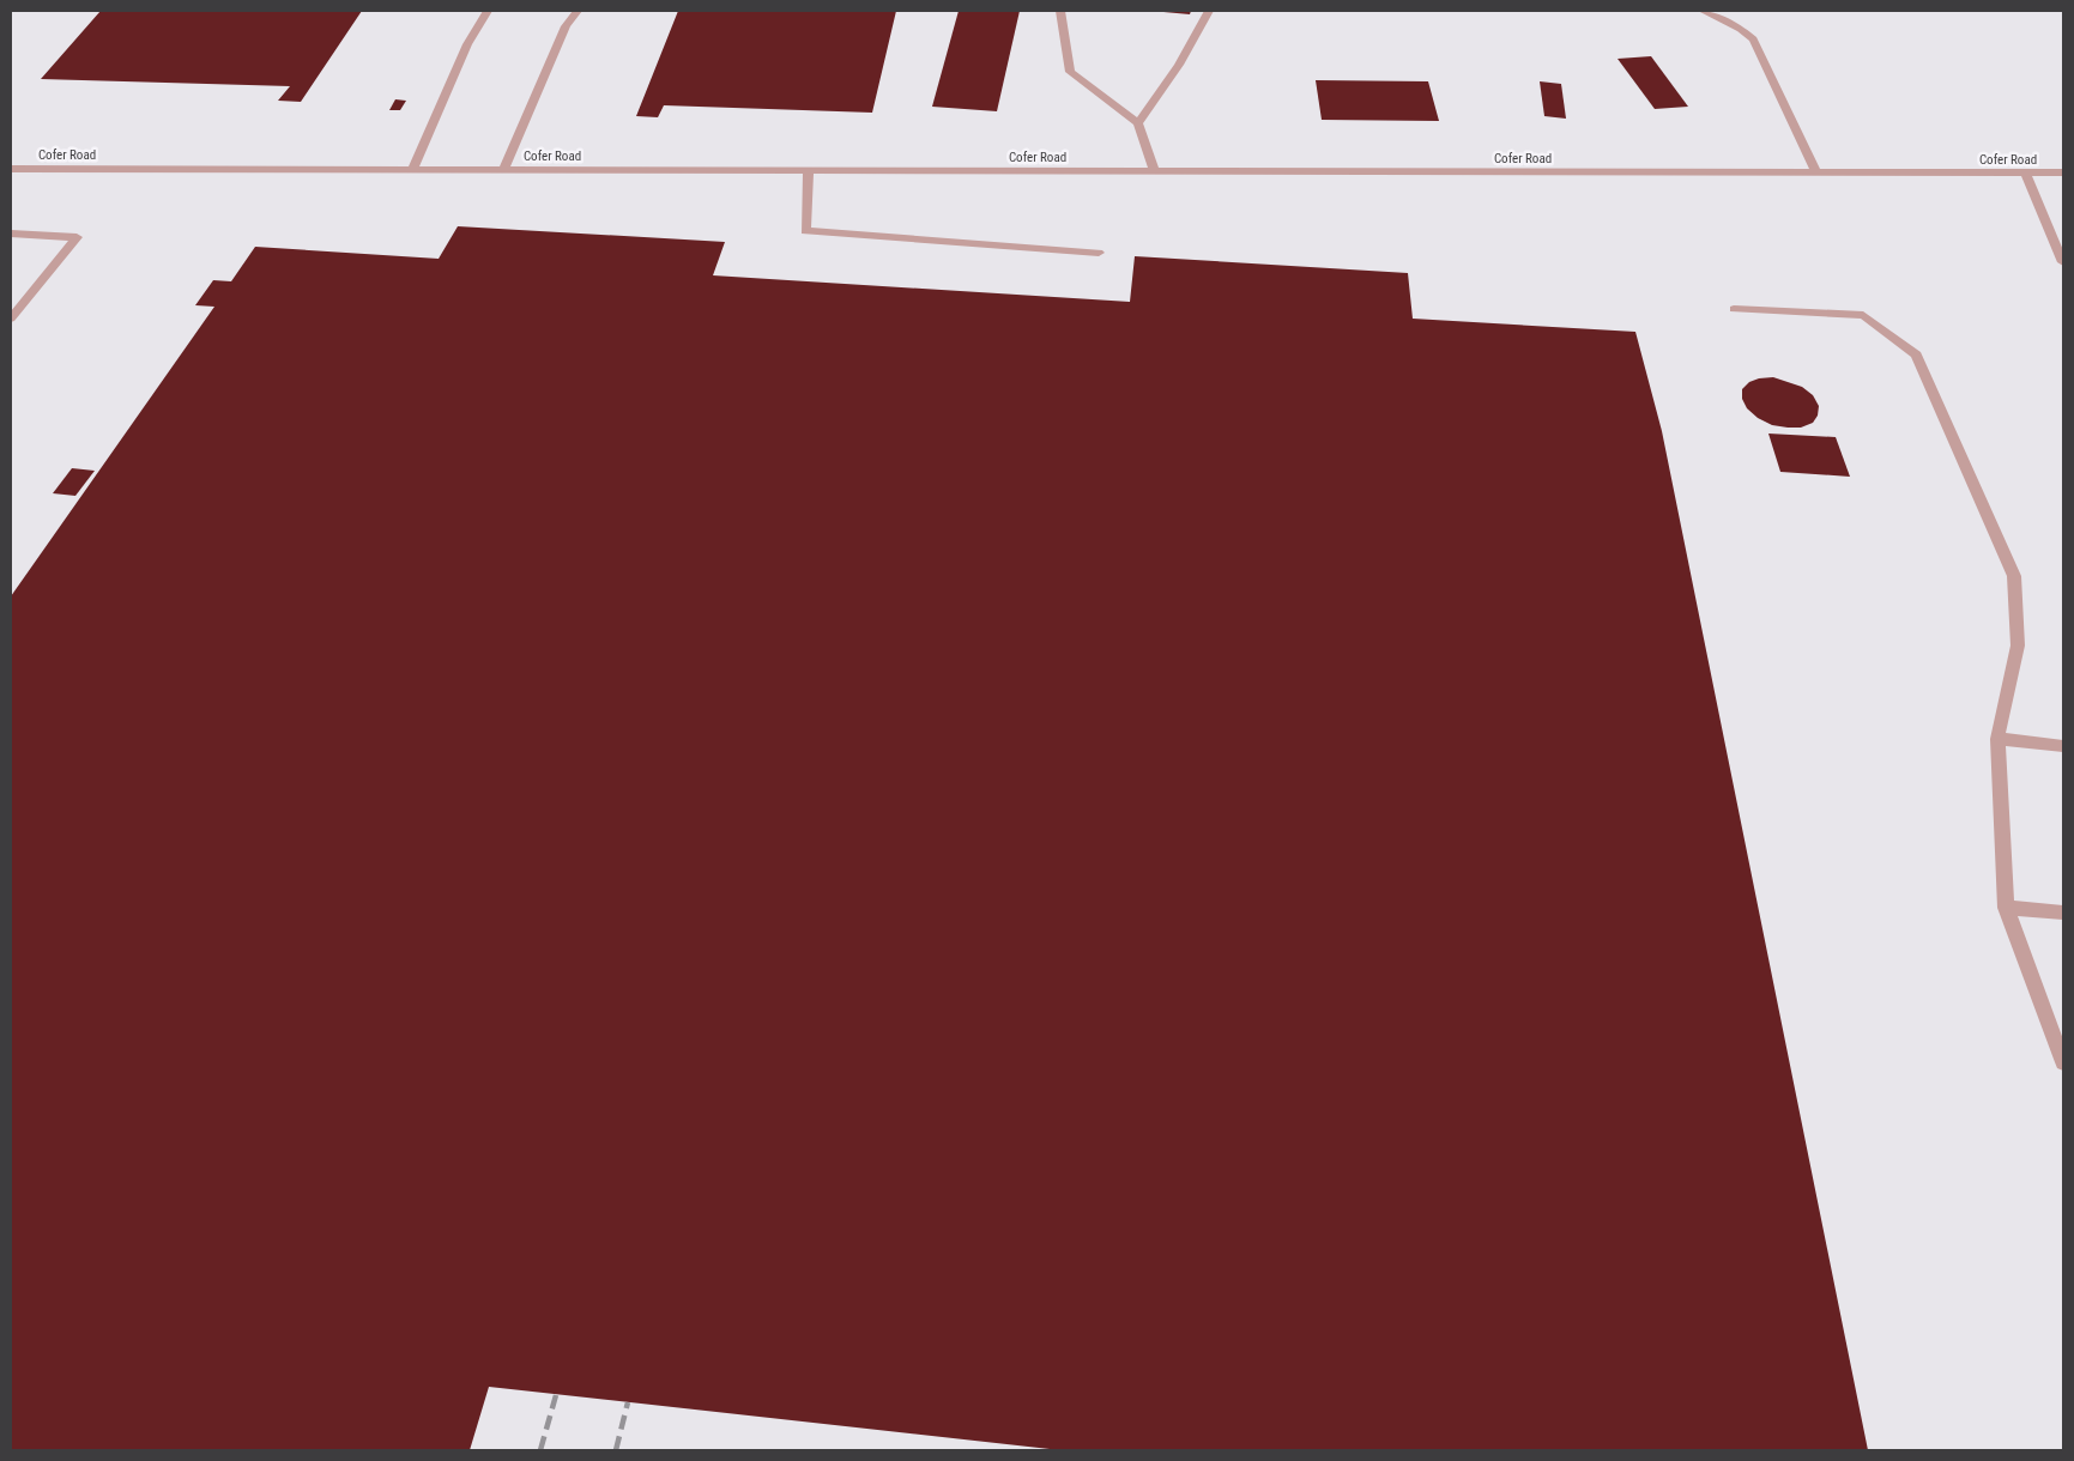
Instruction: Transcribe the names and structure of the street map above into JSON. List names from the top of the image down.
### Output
{
  "streets": {
    "street": ["Cofer Road"]
  }
}
